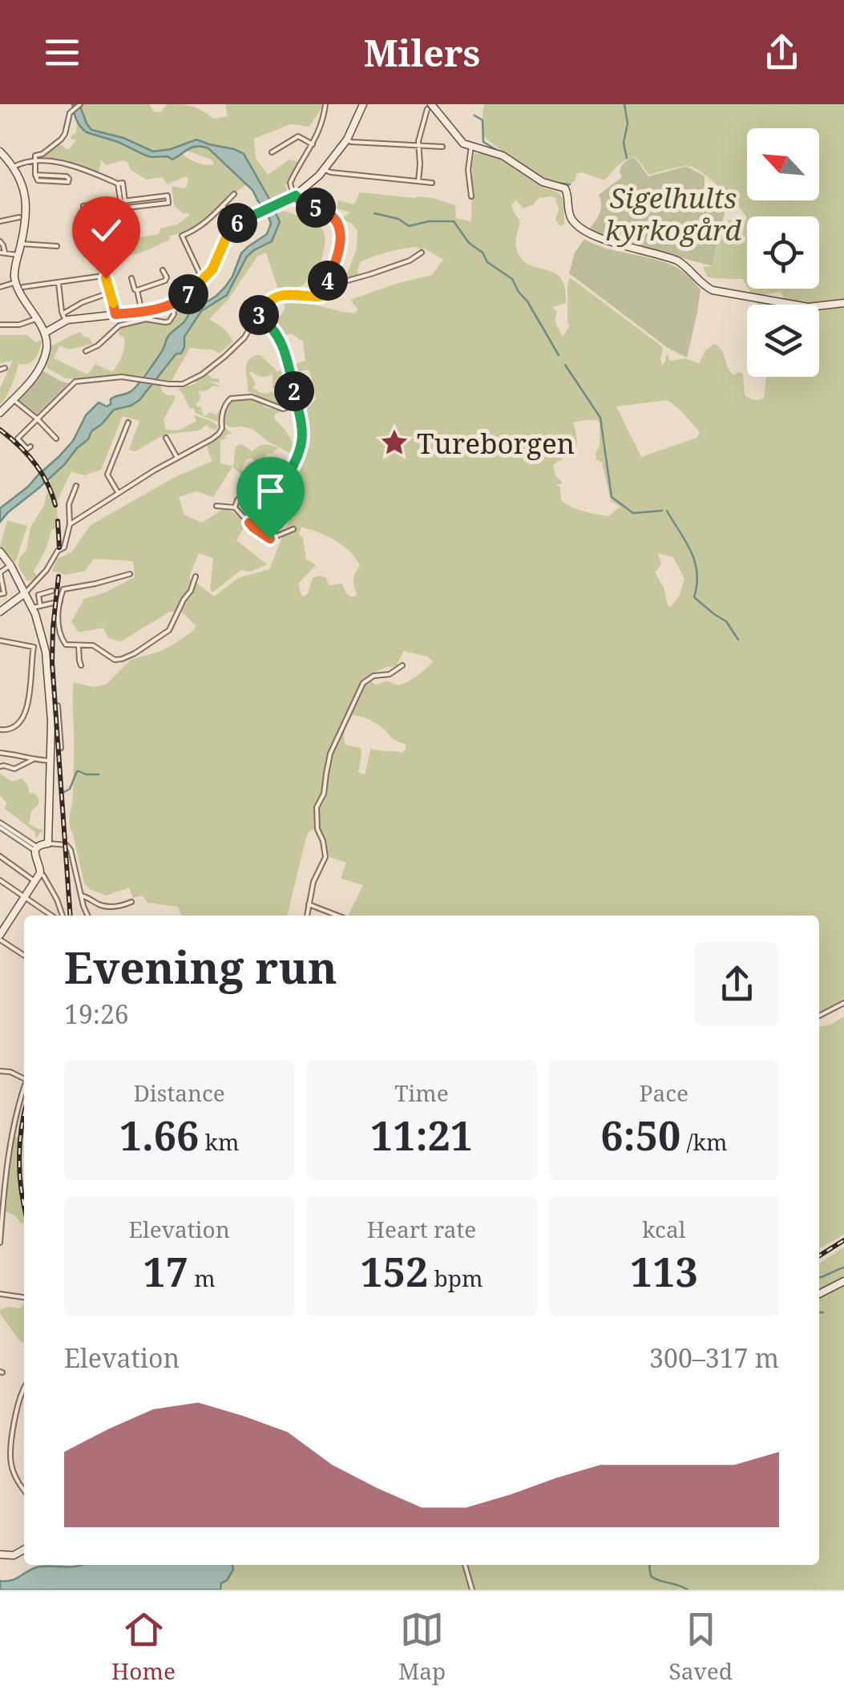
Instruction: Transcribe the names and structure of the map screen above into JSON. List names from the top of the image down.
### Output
{
  "parks": ["Sigelhults kyrkogård"],
  "places": {
    "place": ["Tureborgen"]
  },
  "north": "top left",
  "page": {
    "header": "Milers",
    "pins": [
      "5",
      "6",
      "4",
      "7",
      "3",
      "2"
    ],
    "heading": ["Evening run", "19:26"],
    "stats": [
      ["Distance", "1.66 km"],
      ["Time", "11:21"],
      ["Pace", "6:50 /km"],
      ["Elevation", "17 m"],
      ["Heart rate", "152 bpm"],
      ["kcal", "113"]
    ],
    "chart": ["Elevation", "300–317 m"],
    "tabs": ["Home", "Map", "Saved"]
  }
}
